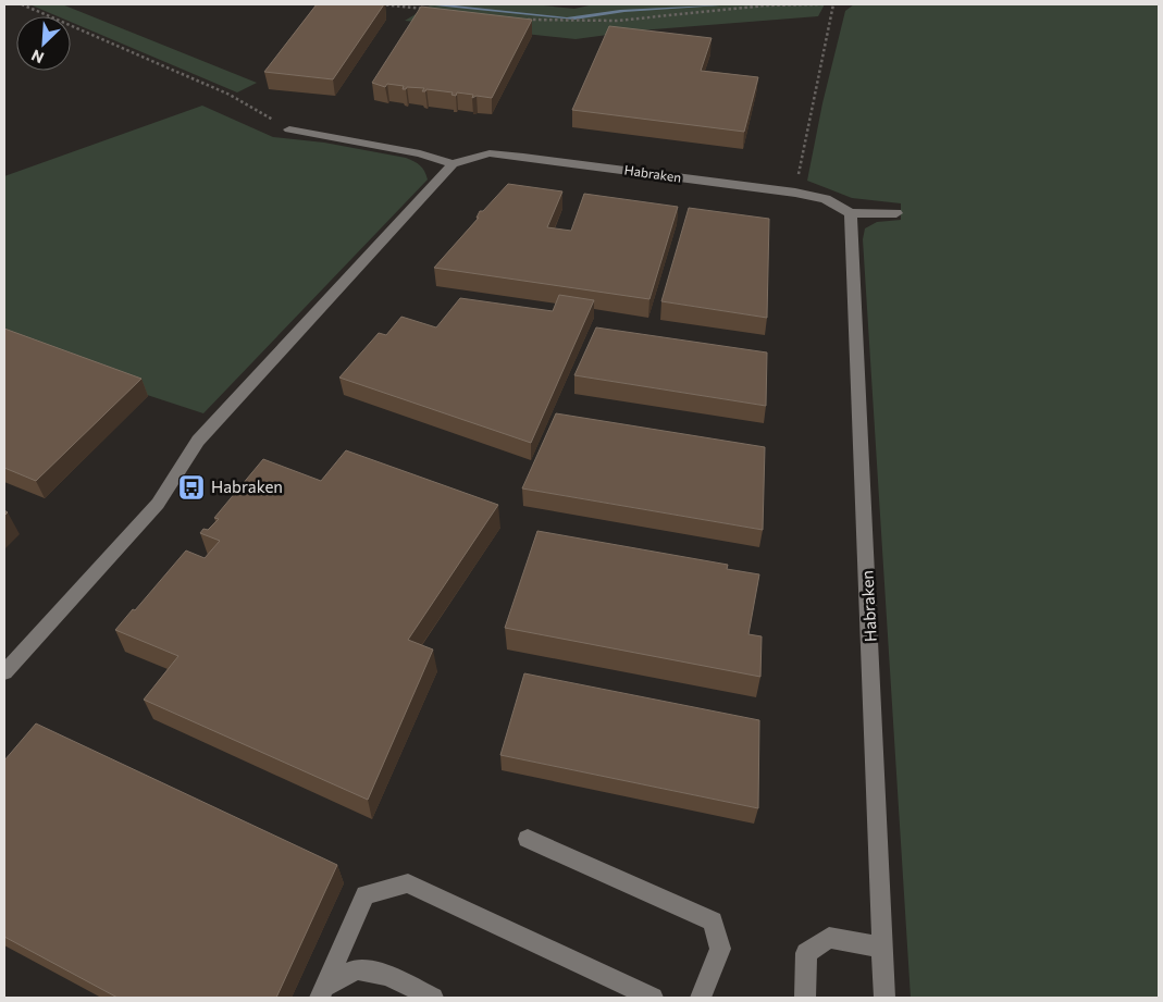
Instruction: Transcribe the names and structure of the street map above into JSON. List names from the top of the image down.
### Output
{
  "streets": {
    "street": ["Habraken"]
  },
  "places": {
    "bus stop": ["Habraken"]
  },
  "north": "bottom left"
}
